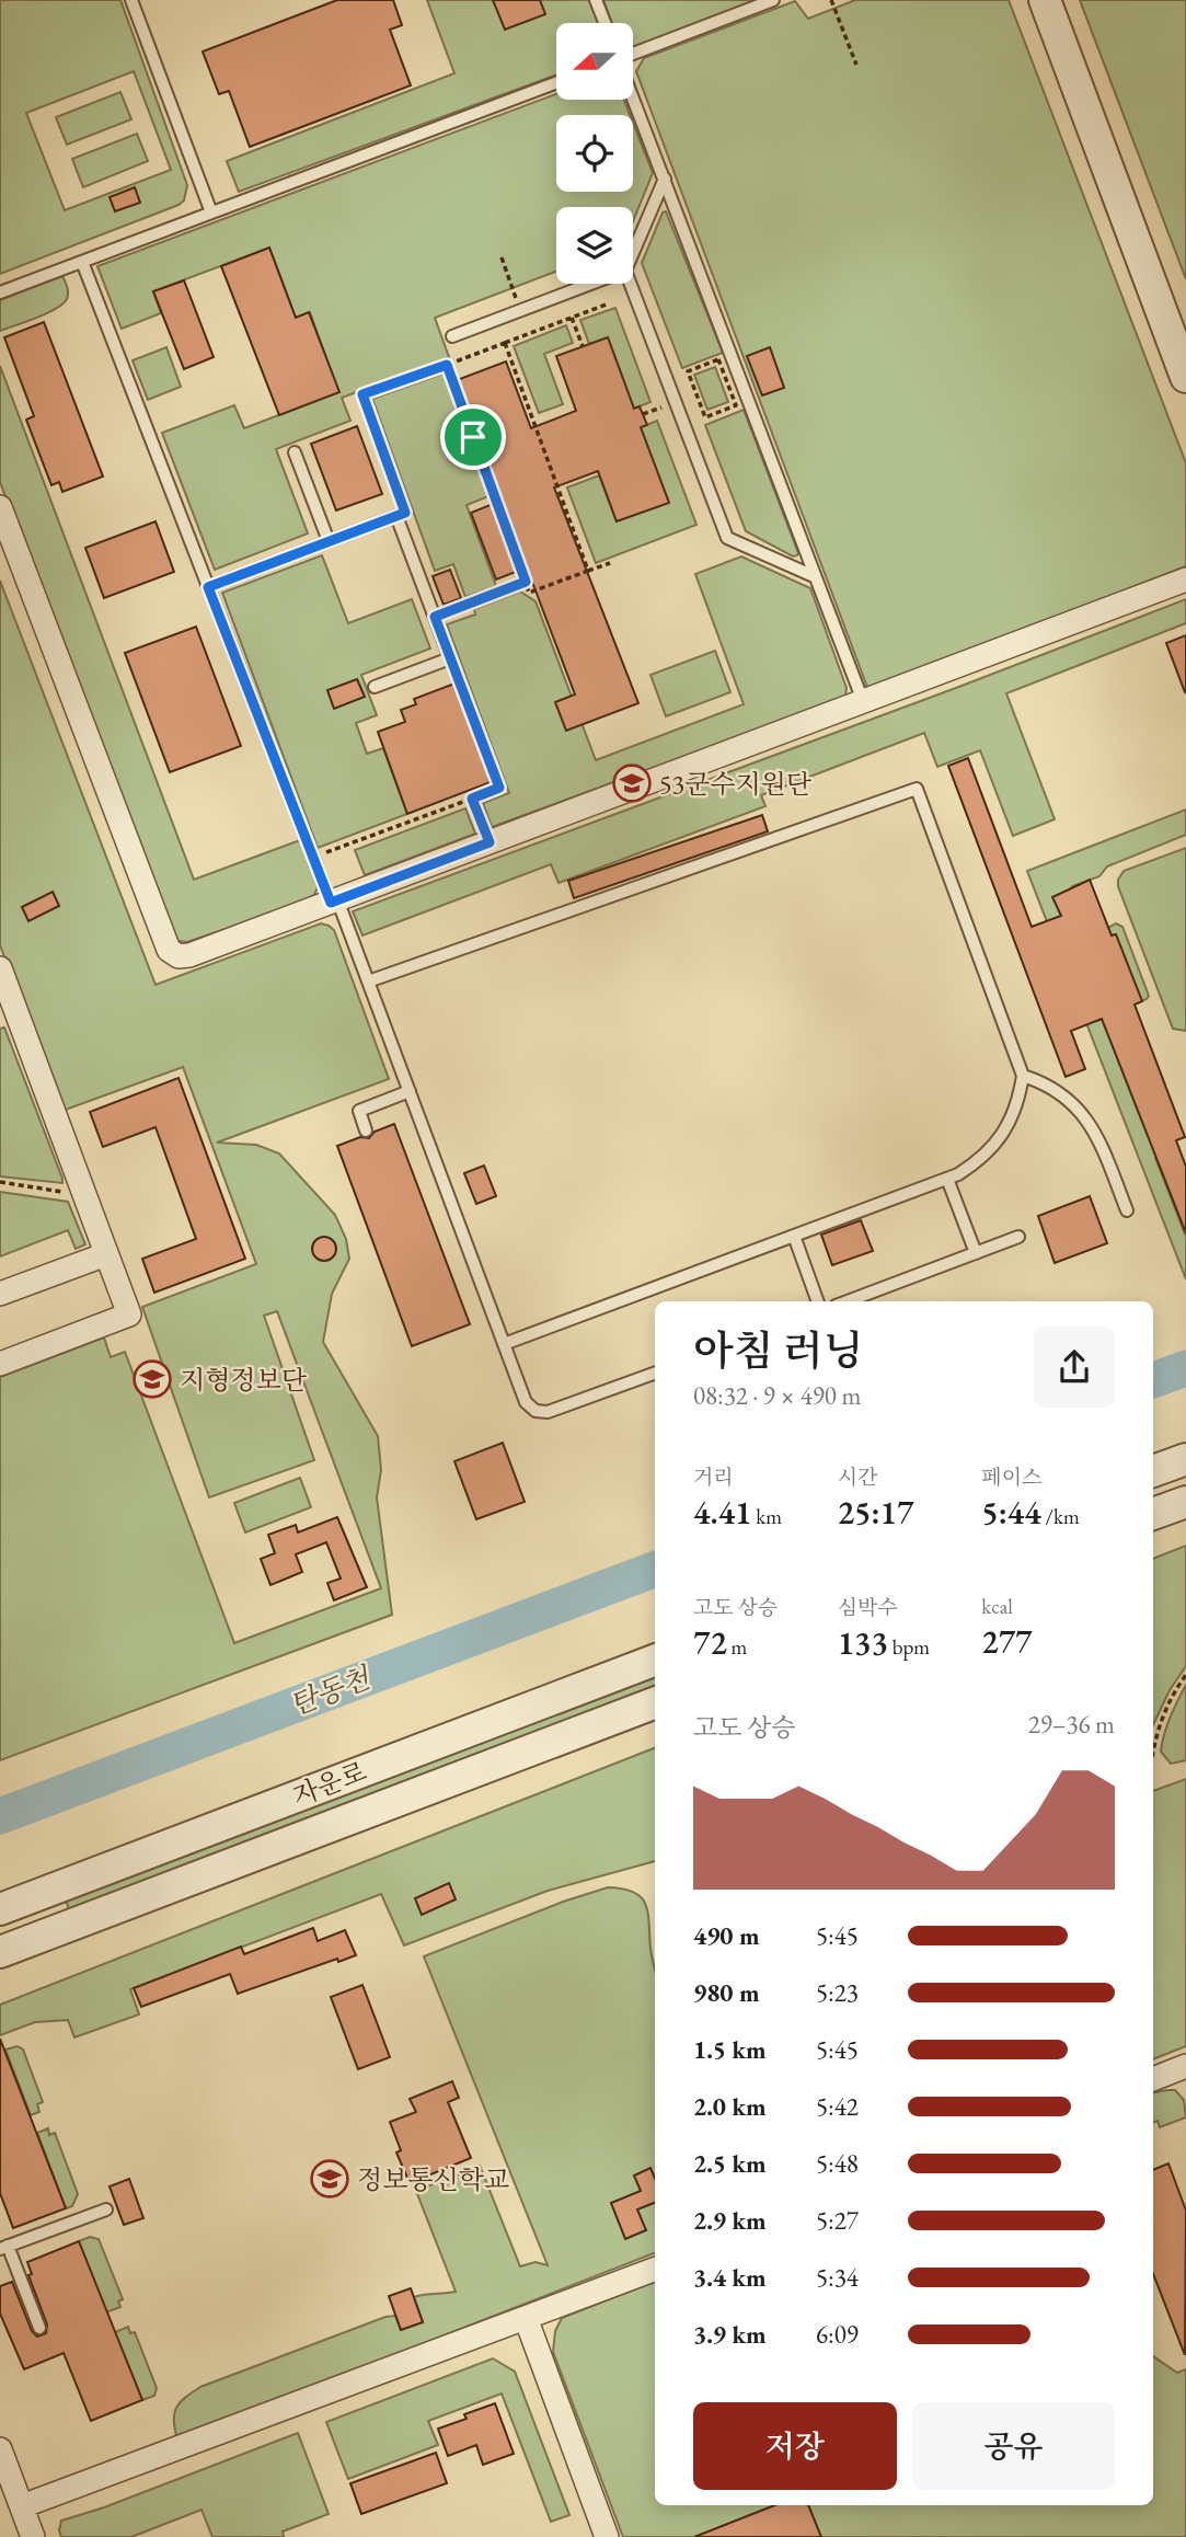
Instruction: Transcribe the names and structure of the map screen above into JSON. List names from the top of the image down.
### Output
{
  "streets": {
    "street": ["자운로"]
  },
  "water": ["탄동천"],
  "places": {
    "school or university": ["53군수지원단", "지형정보단", "정보통신학교"]
  },
  "north": "left",
  "page": {
    "heading": ["아침 러닝", "08:32 · 9 × 490 m"],
    "stats": [
      ["거리", "4.41 km"],
      ["시간", "25:17"],
      ["페이스", "5:44 /km"],
      ["고도 상승", "72 m"],
      ["심박수", "133 bpm"],
      ["kcal", "277"]
    ],
    "chart": ["고도 상승", "29–36 m"],
    "list": [
      {
        "name": "490 m",
        "note": "5:45"
      },
      {
        "name": "980 m",
        "note": "5:23"
      },
      {
        "name": "1.5 km",
        "note": "5:45"
      },
      {
        "name": "2.0 km",
        "note": "5:42"
      },
      {
        "name": "2.5 km",
        "note": "5:48"
      },
      {
        "name": "2.9 km",
        "note": "5:27"
      },
      {
        "name": "3.4 km",
        "note": "5:34"
      },
      {
        "name": "3.9 km",
        "note": "6:09"
      }
    ],
    "buttons": ["저장", "공유"]
  }
}
